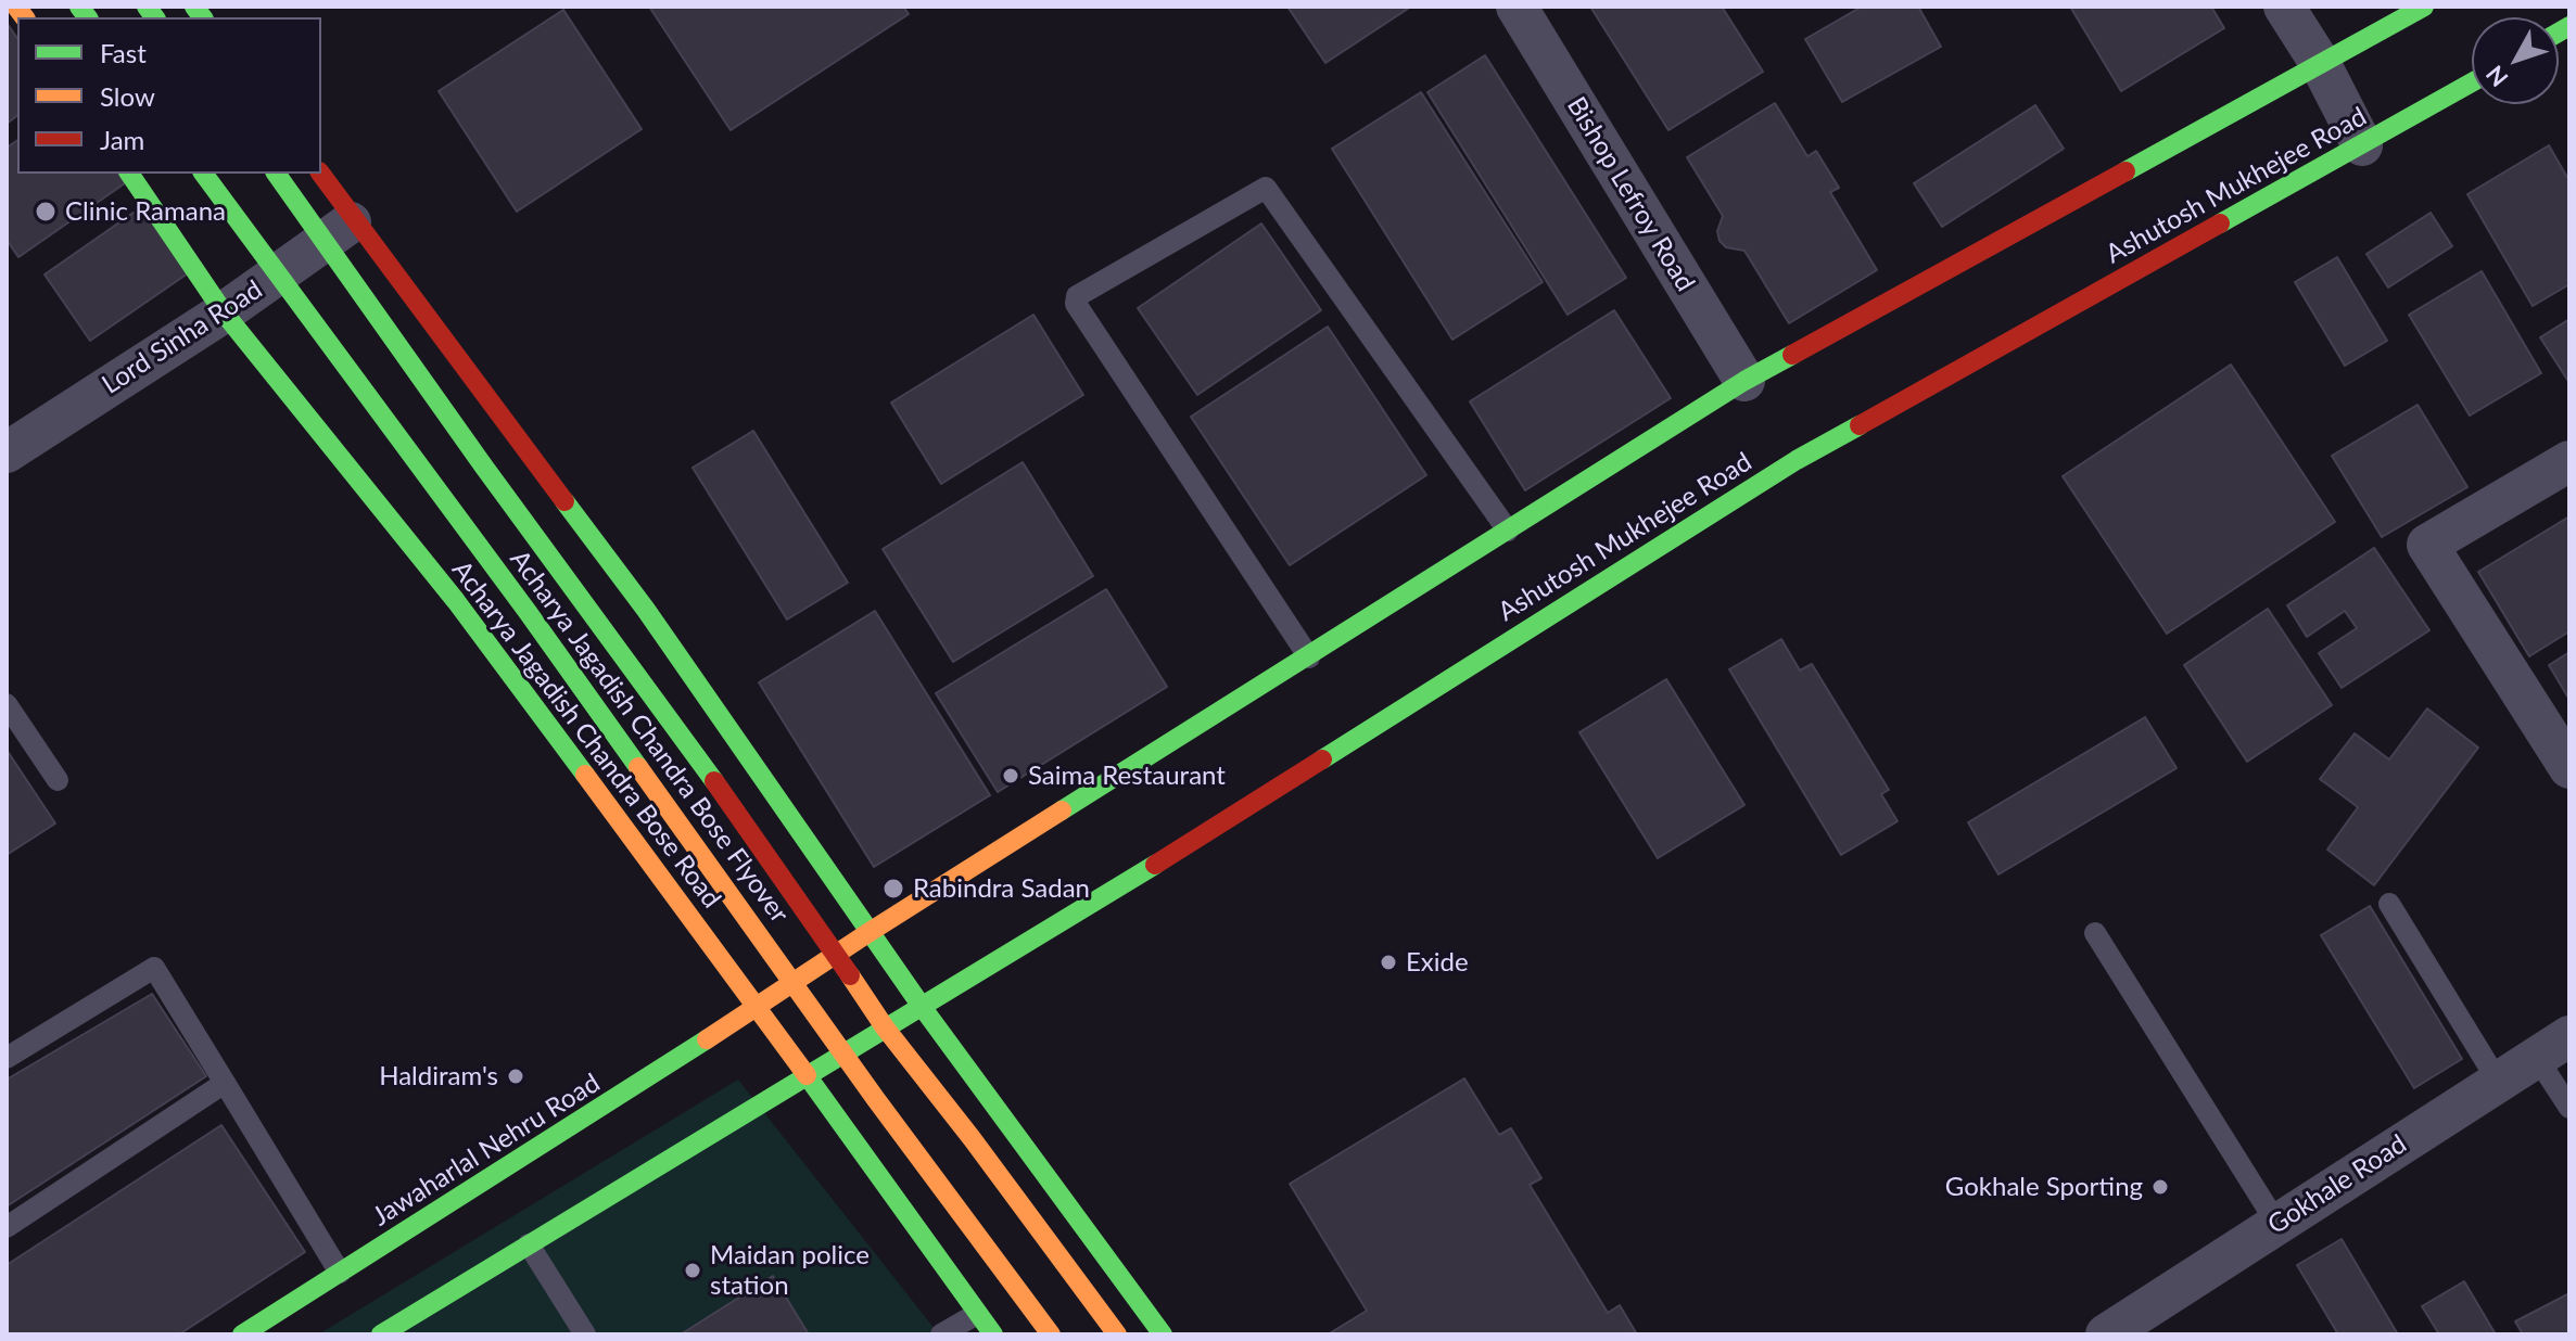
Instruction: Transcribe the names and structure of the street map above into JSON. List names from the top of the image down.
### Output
{
  "streets": {
    "main road": [
      "Ashutosh Mukhejee Road",
      "Acharya Jagadish Chandra Bose Road",
      "Acharya Jagadish Chandra Bose Flyover",
      "Jawaharlal Nehru Road"
    ],
    "street": ["Bishop Lefroy Road", "Lord Sinha Road", "Gokhale Road"]
  },
  "crossings": [
    ["Ashutosh Mukhejee Road", "Acharya Jagadish Chandra Bose Road"],
    ["Lord Sinha Road", "Acharya Jagadish Chandra Bose Road"],
    ["Acharya Jagadish Chandra Bose Road", "Jawaharlal Nehru Road"]
  ],
  "places": [
    "Clinic Ramana",
    "Saima Restaurant",
    "Rabindra Sadan",
    "Exide",
    "Haldiram's",
    "Gokhale Sporting",
    "Maidan police station"
  ],
  "legend": ["Fast", "Slow", "Jam"],
  "north": "bottom left"
}
